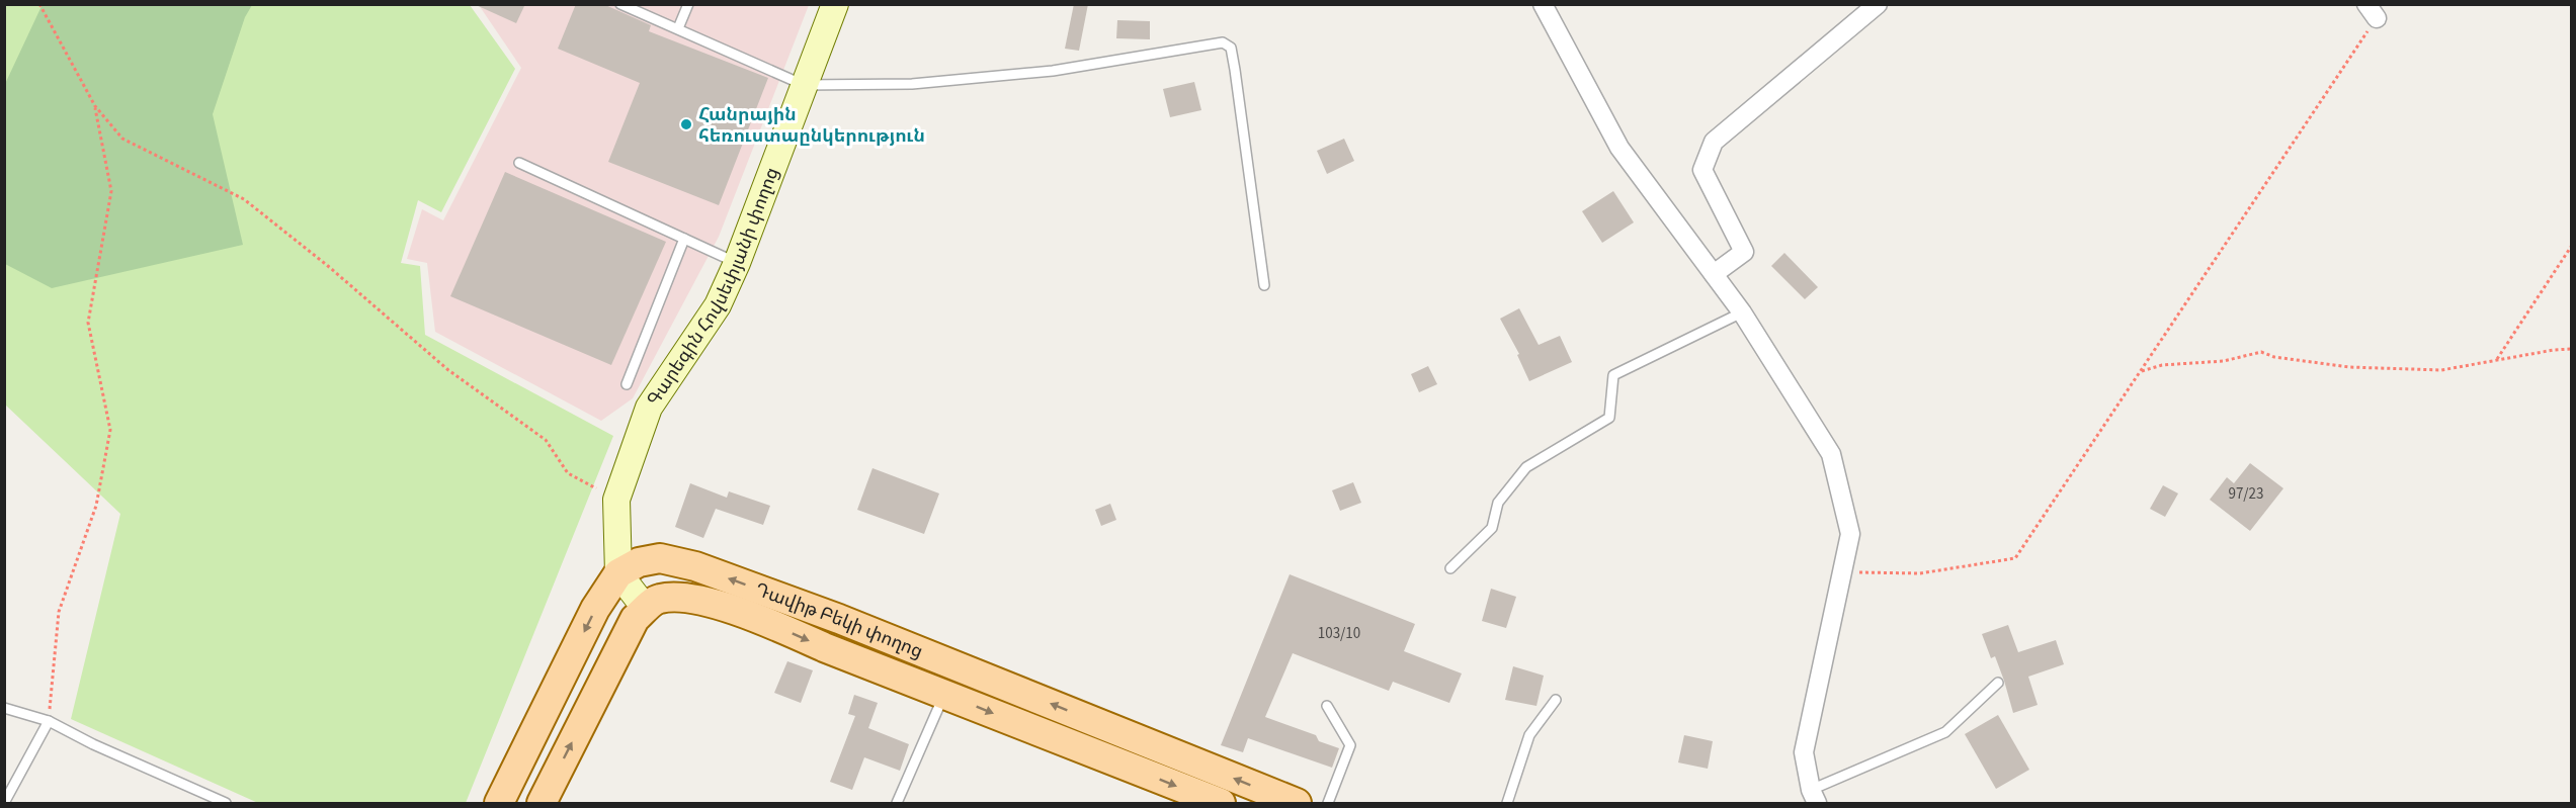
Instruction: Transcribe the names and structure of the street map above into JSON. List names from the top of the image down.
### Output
{
  "streets": {
    "main road": ["Գարեգին Հովսեփյանի փողոց", "Դավիթ Բեկի փողոց"]
  },
  "crossings": [
    ["Գարեգին Հովսեփյանի փողոց", "Դավիթ Բեկի փողոց"]
  ],
  "places": ["Հանրային հեռուստաընկերություն"],
  "house_numbers": ["97/23", "103/10"]
}
